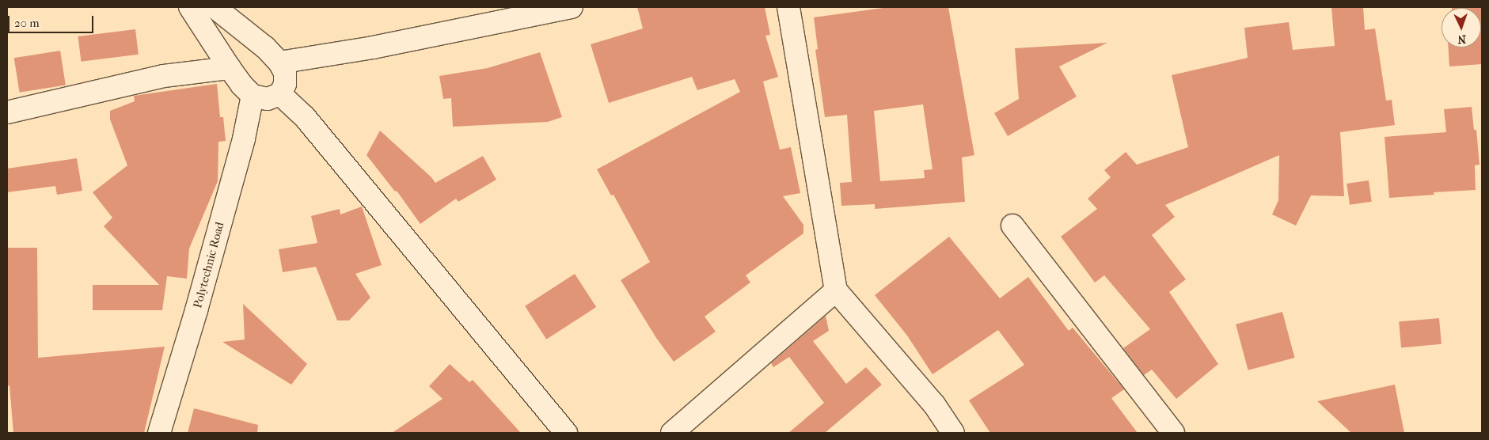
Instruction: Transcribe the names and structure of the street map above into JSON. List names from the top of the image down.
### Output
{
  "streets": {
    "street": ["Polytechnic Road"]
  },
  "scale_bar": "20 m",
  "north": "bottom"
}
